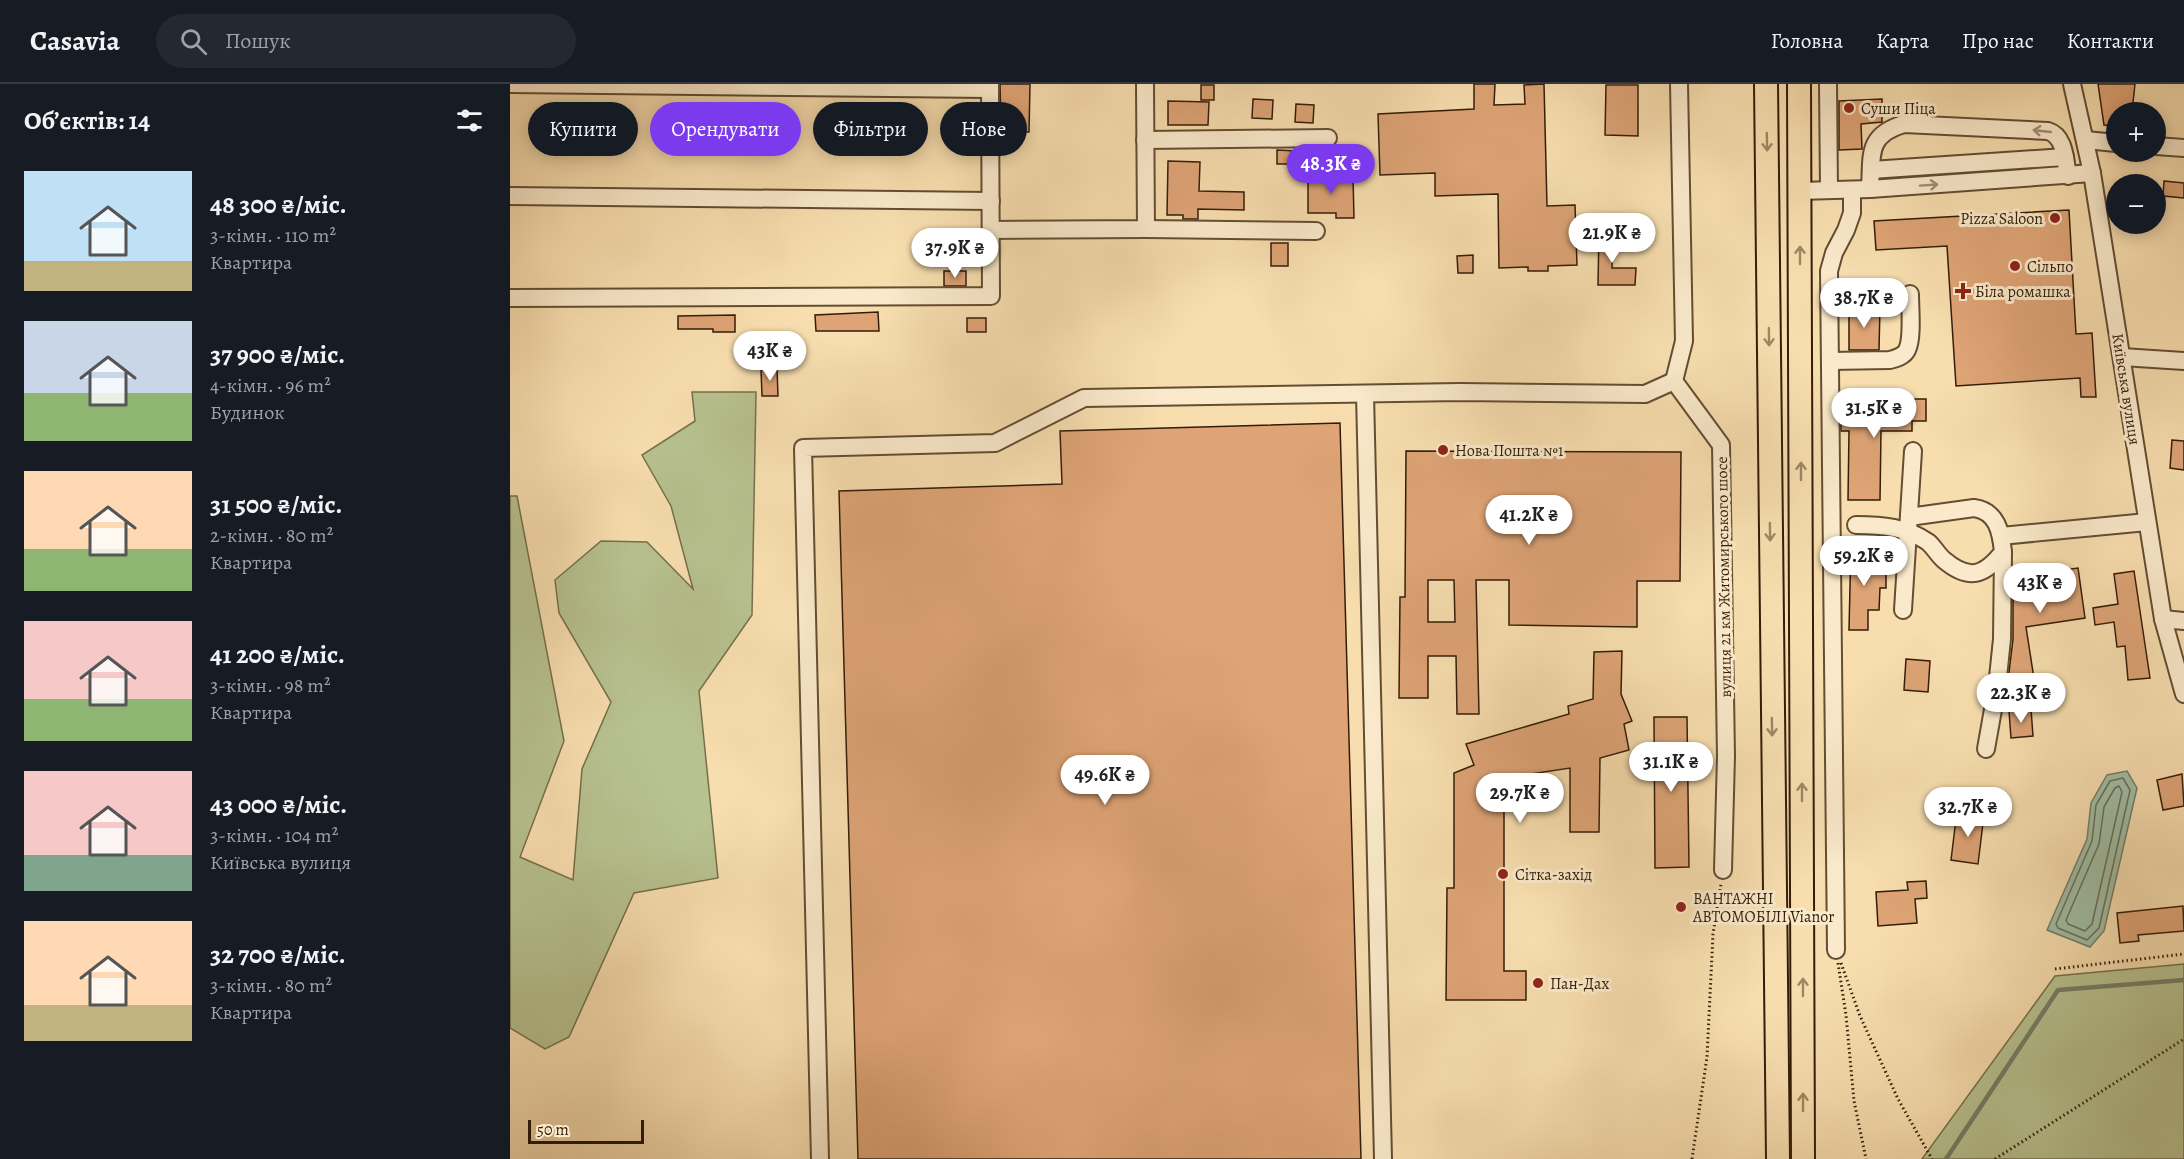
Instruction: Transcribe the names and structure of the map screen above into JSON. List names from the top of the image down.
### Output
{
  "streets": {
    "street": ["Київська вулиця", "вулиця 21 км Житомирського шосе"]
  },
  "places": {
    "other": [
      "Суши Піца",
      "Pizza Saloon",
      "Сільпо",
      "Нова Пошта №1",
      "Сітка-захід",
      "ВАНТАЖНІ АВТОМОБІЛІ Vianor",
      "Пан-Дах"
    ],
    "health": ["Біла ромашка"]
  },
  "scale_bar": "50 m",
  "page": {
    "header": "Casavia",
    "search": "Пошук",
    "nav": [
      "Головна",
      "Карта",
      "Про нас",
      "Контакти"
    ],
    "heading": "Об’єктів: 14",
    "map_buttons": ["+", "−"],
    "chip": [
      "Купити",
      "Орендувати",
      "Фільтри",
      "Нове"
    ],
    "price": [
      "48.3K ₴",
      "21.9K ₴",
      "37.9K ₴",
      "38.7K ₴",
      "43K ₴",
      "31.5K ₴",
      "41.2K ₴",
      "59.2K ₴",
      "43K ₴",
      "22.3K ₴",
      "31.1K ₴",
      "49.6K ₴",
      "29.7K ₴",
      "32.7K ₴"
    ],
    "list": [
      {
        "name": "48 300 ₴/міс.",
        "note": "3-кімн. · 110 m² · Квартира"
      },
      {
        "name": "37 900 ₴/міс.",
        "note": "4-кімн. · 96 m² · Будинок"
      },
      {
        "name": "31 500 ₴/міс.",
        "note": "2-кімн. · 80 m² · Квартира"
      },
      {
        "name": "41 200 ₴/міс.",
        "note": "3-кімн. · 98 m² · Квартира"
      },
      {
        "name": "43 000 ₴/міс.",
        "note": "3-кімн. · 104 m² · Київська вулиця"
      },
      {
        "name": "32 700 ₴/міс.",
        "note": "3-кімн. · 80 m² · Квартира"
      }
    ],
    "scale": "50 m"
  }
}
